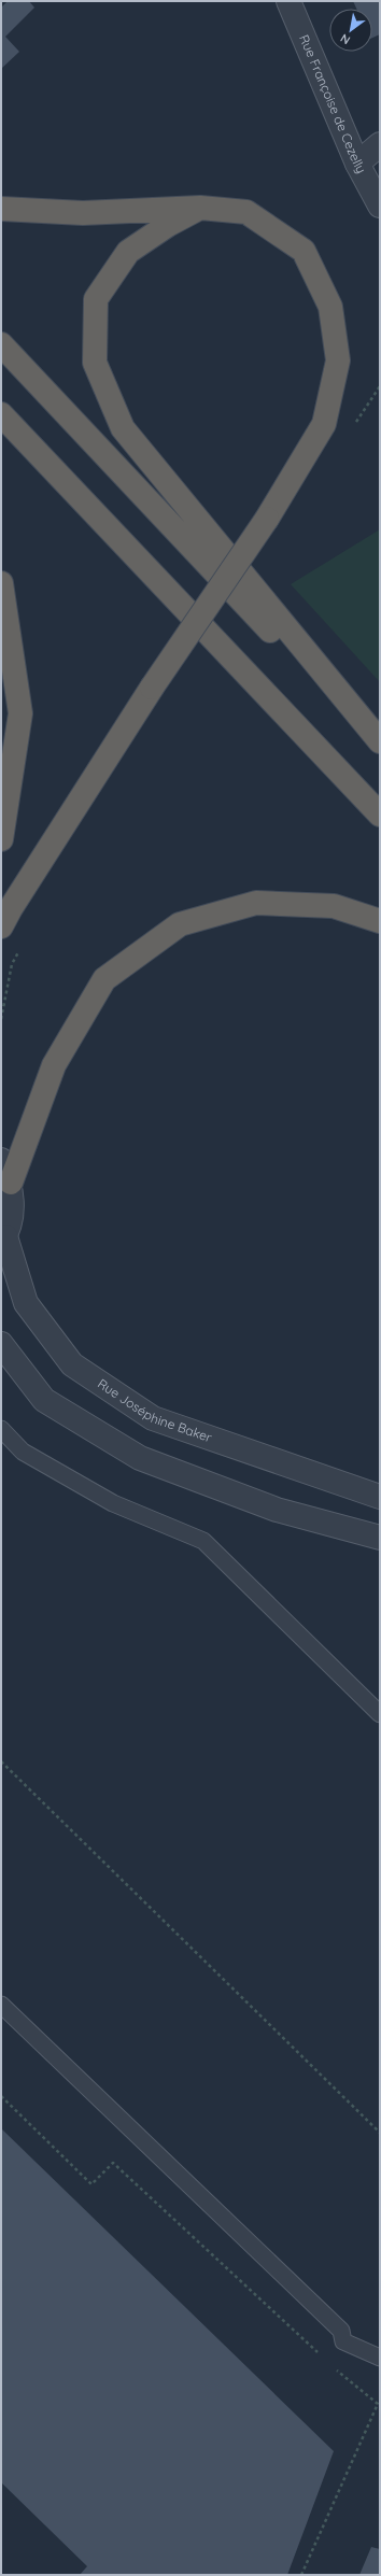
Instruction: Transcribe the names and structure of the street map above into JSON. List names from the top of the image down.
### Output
{
  "streets": {
    "street": ["Rue Françoise de Cezelly", "Rue Joséphine Baker"]
  },
  "north": "bottom left"
}
